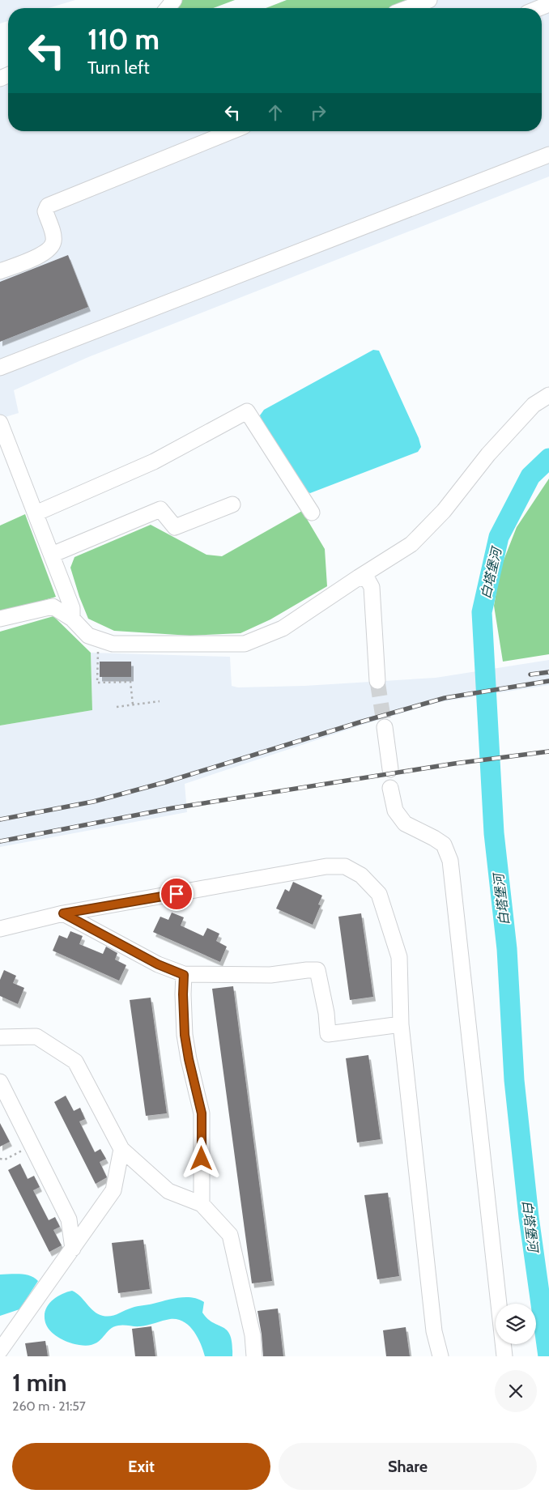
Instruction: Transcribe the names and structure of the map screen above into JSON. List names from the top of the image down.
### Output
{
  "water": ["白塔堡河"],
  "page": {
    "turn": ["110 m", "Turn left"],
    "heading": ["1 min", "260 m · 21:57"],
    "buttons": ["Exit", "Share"]
  }
}
